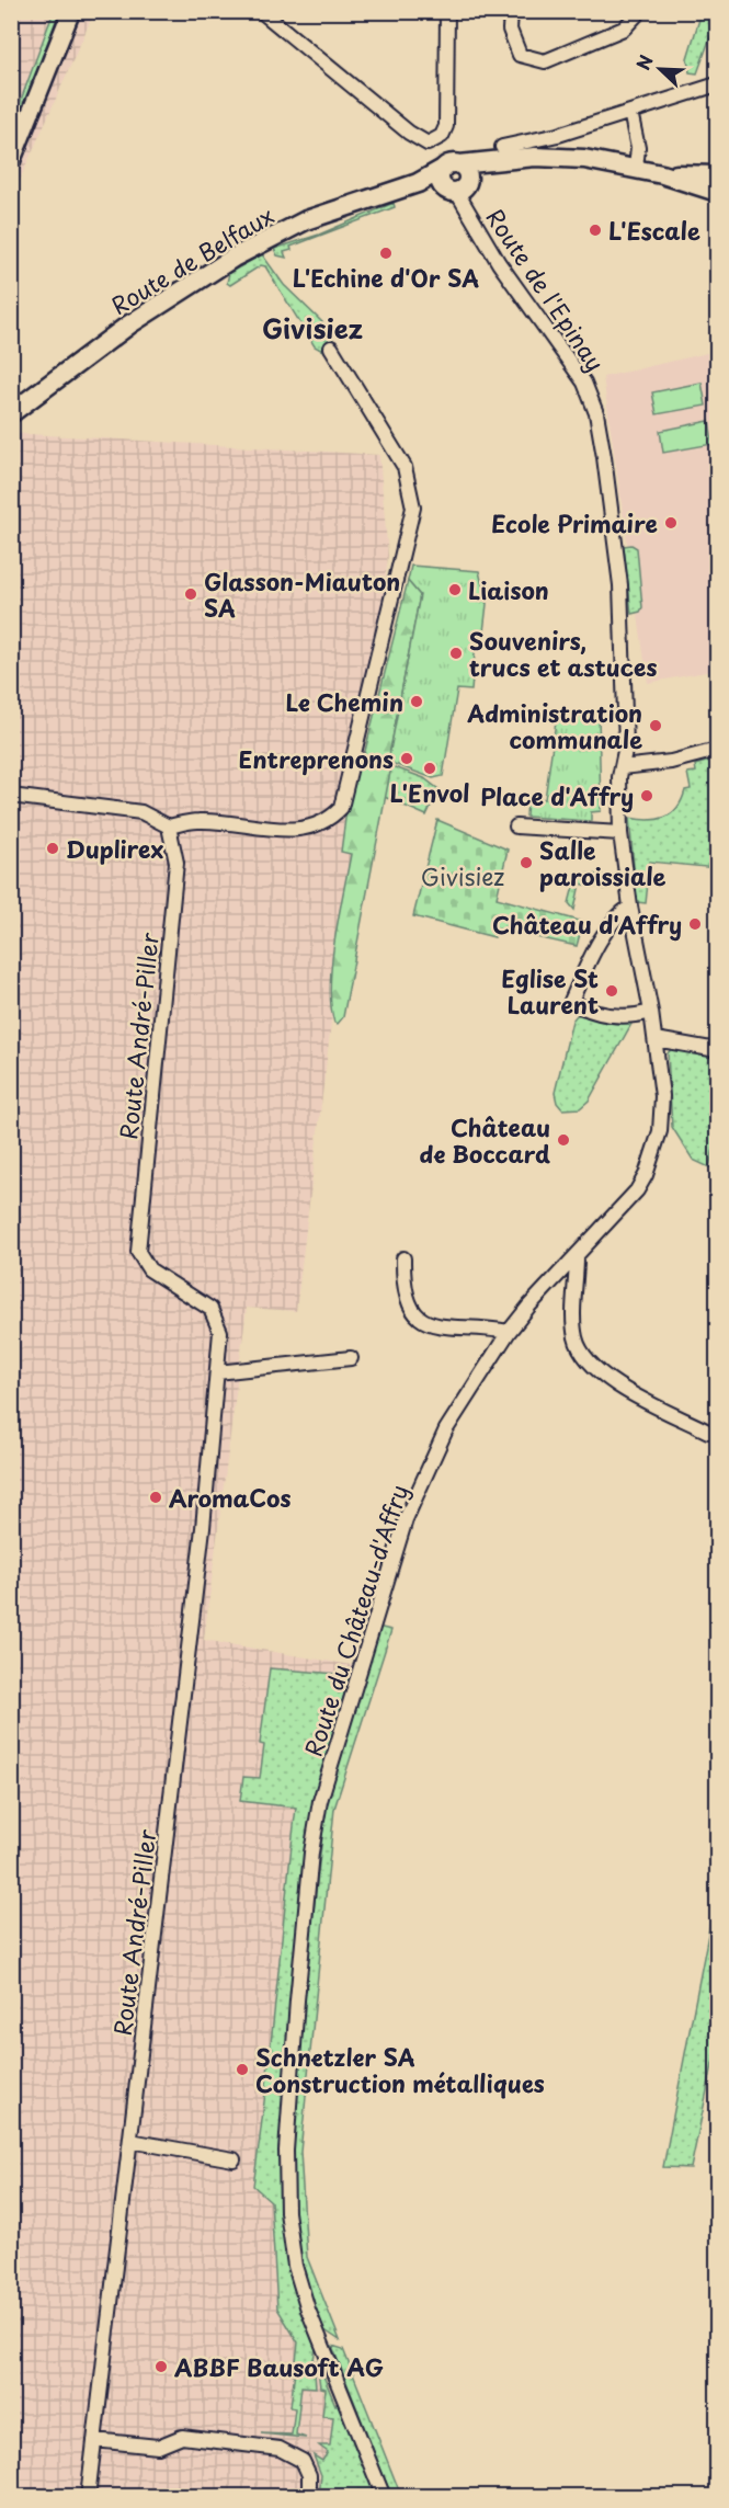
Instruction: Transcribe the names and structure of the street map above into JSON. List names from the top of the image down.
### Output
{
  "streets": {
    "main road": ["Route de Belfaux"],
    "street": ["Route de l'Epinay", "Route André-Piller", "Route du Château-d'Affry"]
  },
  "crossings": [
    ["Route de Belfaux", "Route de l'Epinay"]
  ],
  "districts": ["Givisiez"],
  "parks": ["Givisiez"],
  "places": [
    "L'Escale",
    "L'Echine d'Or SA",
    "Ecole Primaire",
    "Liaison",
    "Glasson-Miauton SA",
    "Souvenirs, trucs et astuces",
    "Le Chemin",
    "Administration communale",
    "Entreprenons",
    "L'Envol",
    "Place d'Affry",
    "Duplirex",
    "Salle paroissiale",
    "Château d'Affry",
    "Eglise St Laurent",
    "Château de Boccard",
    "AromaCos",
    "Schnetzler SA Construction métalliques",
    "ABBF Bausoft AG"
  ],
  "north": "top left"
}
